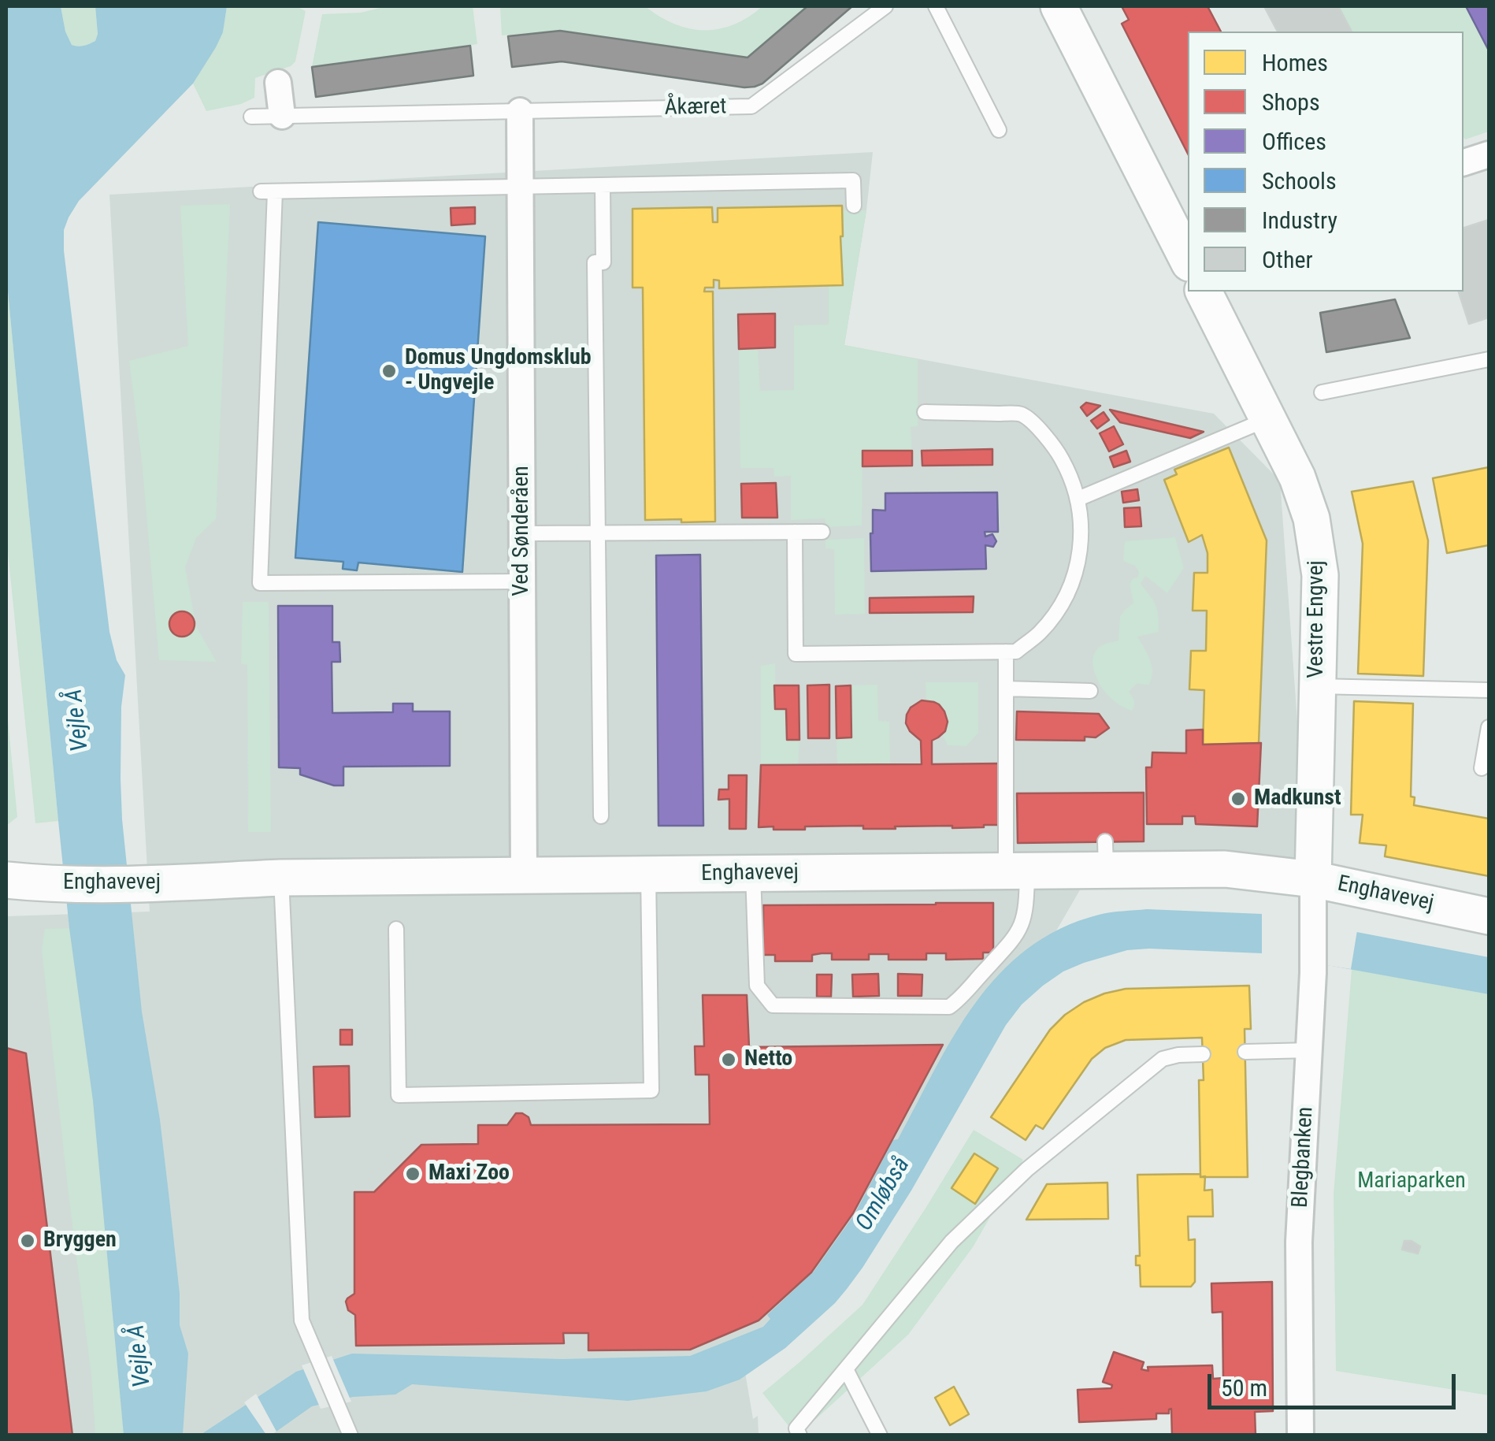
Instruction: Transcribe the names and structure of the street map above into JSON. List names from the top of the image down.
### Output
{
  "streets": {
    "main road": ["Vestre Engvej", "Enghavevej"],
    "street": ["Ved Sønderåen", "Blegbanken"],
    "lane": ["Åkæret"]
  },
  "crossings": [
    ["Ved Sønderåen", "Enghavevej"],
    ["Vestre Engvej", "Enghavevej"],
    ["Vestre Engvej", "Blegbanken"],
    ["Enghavevej", "Blegbanken"]
  ],
  "water": ["Vejle Å", "Omløbså"],
  "parks": ["Mariaparken"],
  "places": [
    "Domus Ungdomsklub - Ungvejle",
    "Madkunst",
    "Netto",
    "Maxi Zoo",
    "Bryggen"
  ],
  "legend": [
    "Homes",
    "Shops",
    "Offices",
    "Schools",
    "Industry",
    "Other"
  ],
  "scale_bar": "50 m"
}
